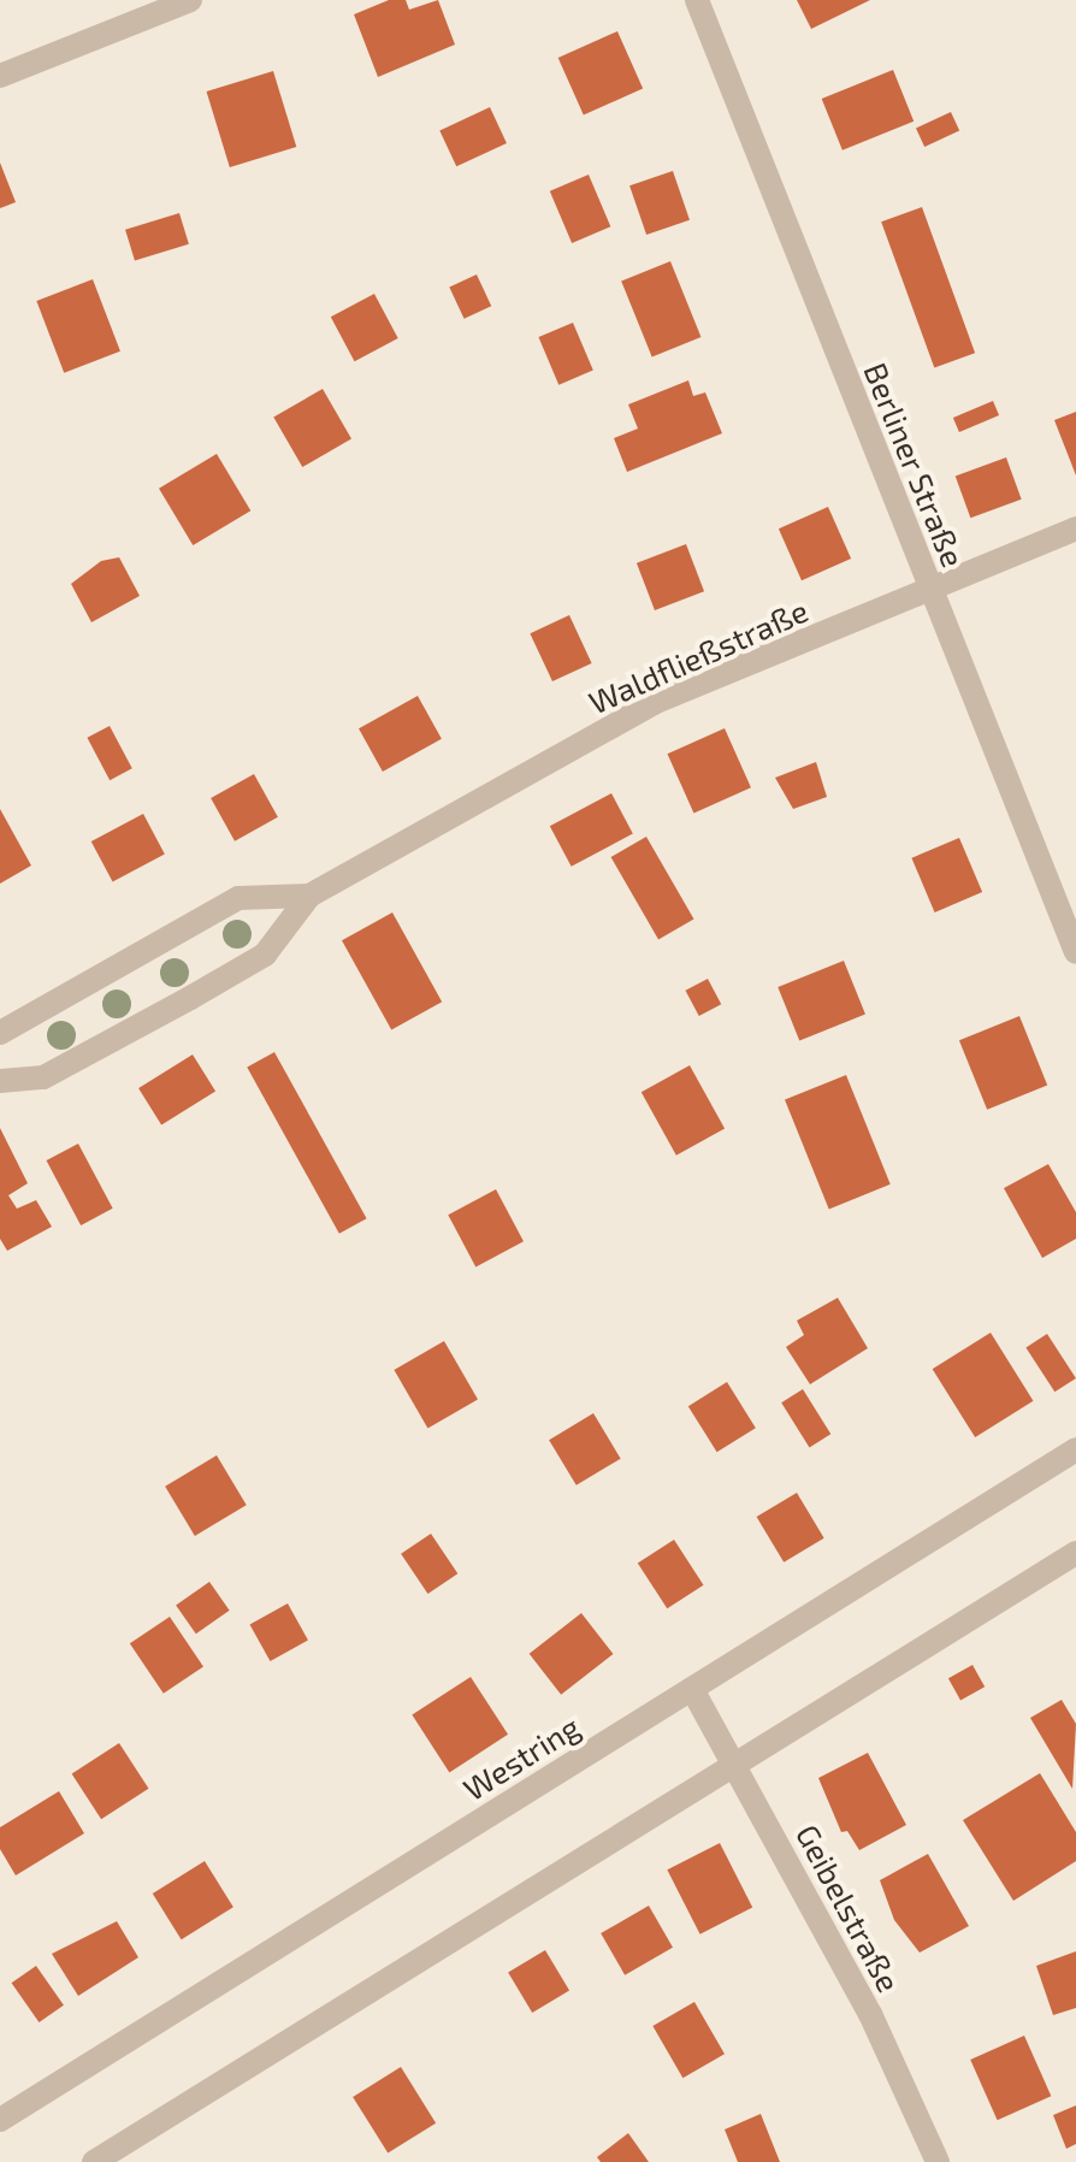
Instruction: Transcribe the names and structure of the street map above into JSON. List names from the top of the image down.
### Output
{
  "streets": {
    "street": [
      "Berliner Straße",
      "Waldfließstraße",
      "Westring",
      "Geibelstraße"
    ]
  },
  "crossings": [
    ["Berliner Straße", "Waldfließstraße"],
    ["Westring", "Geibelstraße"]
  ]
}
